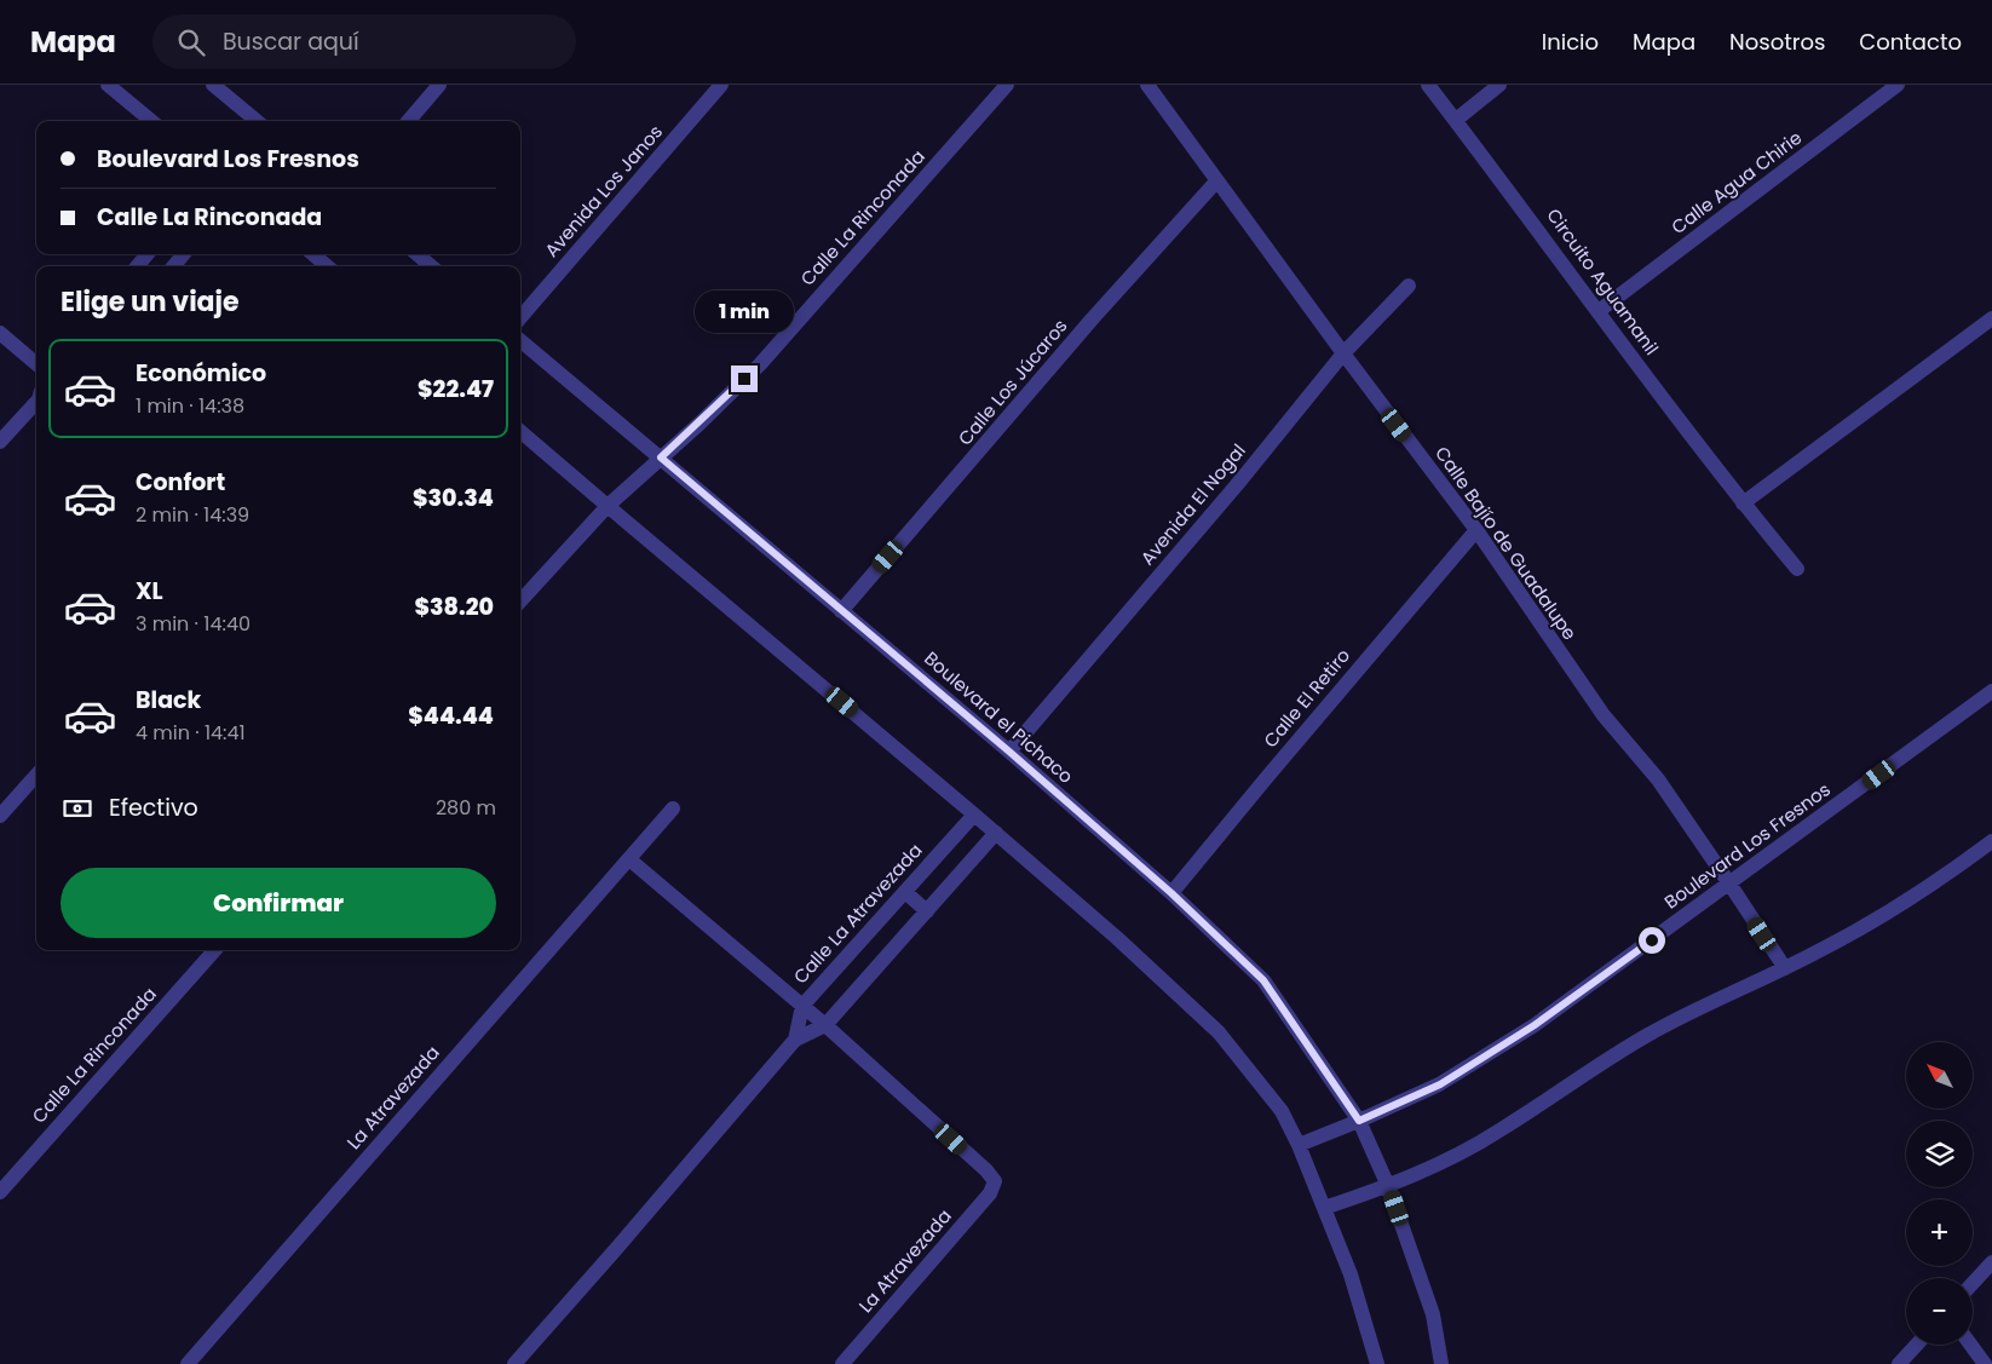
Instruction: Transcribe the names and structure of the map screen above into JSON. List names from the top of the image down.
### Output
{
  "streets": {
    "street": [
      "Calle Agua Chirie",
      "Avenida Los Janos",
      "Calle La Rinconada",
      "Circuito Aguamanil",
      "Calle Los Júcaros",
      "Avenida El Nogal",
      "Calle Bajío de Guadalupe",
      "Calle El Retiro",
      "Boulevard el Pichaco",
      "Boulevard Los Fresnos",
      "Calle La Atravezada",
      "La Atravezada"
    ]
  },
  "crossings": [
    ["Calle Agua Chirie", "Circuito Aguamanil"],
    ["Calle La Rinconada", "Boulevard el Pichaco"],
    ["Calle Los Júcaros", "Calle Bajío de Guadalupe"],
    ["Calle Los Júcaros", "Boulevard el Pichaco"],
    ["Avenida El Nogal", "Calle Bajío de Guadalupe"],
    ["Avenida El Nogal", "Boulevard el Pichaco"],
    ["Calle Bajío de Guadalupe", "Calle El Retiro"],
    ["Calle Bajío de Guadalupe", "Boulevard Los Fresnos"],
    ["Calle El Retiro", "Boulevard el Pichaco"],
    ["Boulevard el Pichaco", "Boulevard Los Fresnos"],
    ["Calle La Atravezada", "La Atravezada"]
  ],
  "north": "top left",
  "page": {
    "header": "Mapa",
    "search": "Buscar aquí",
    "nav": [
      "Inicio",
      "Mapa",
      "Nosotros",
      "Contacto"
    ],
    "banner": ["Boulevard Los Fresnos", "Calle La Rinconada"],
    "heading": "Elige un viaje",
    "bubble": "1 min",
    "list": [
      {
        "name": "Económico",
        "note": "1 min · 14:38",
        "value": "$22.47"
      },
      {
        "name": "Confort",
        "note": "2 min · 14:39",
        "value": "$30.34"
      },
      {
        "name": "XL",
        "note": "3 min · 14:40",
        "value": "$38.20"
      },
      {
        "name": "Black",
        "note": "4 min · 14:41",
        "value": "$44.44"
      }
    ],
    "pay": ["Efectivo", "280 m"],
    "buttons": "Confirmar",
    "map_buttons": ["+", "−"]
  }
}
